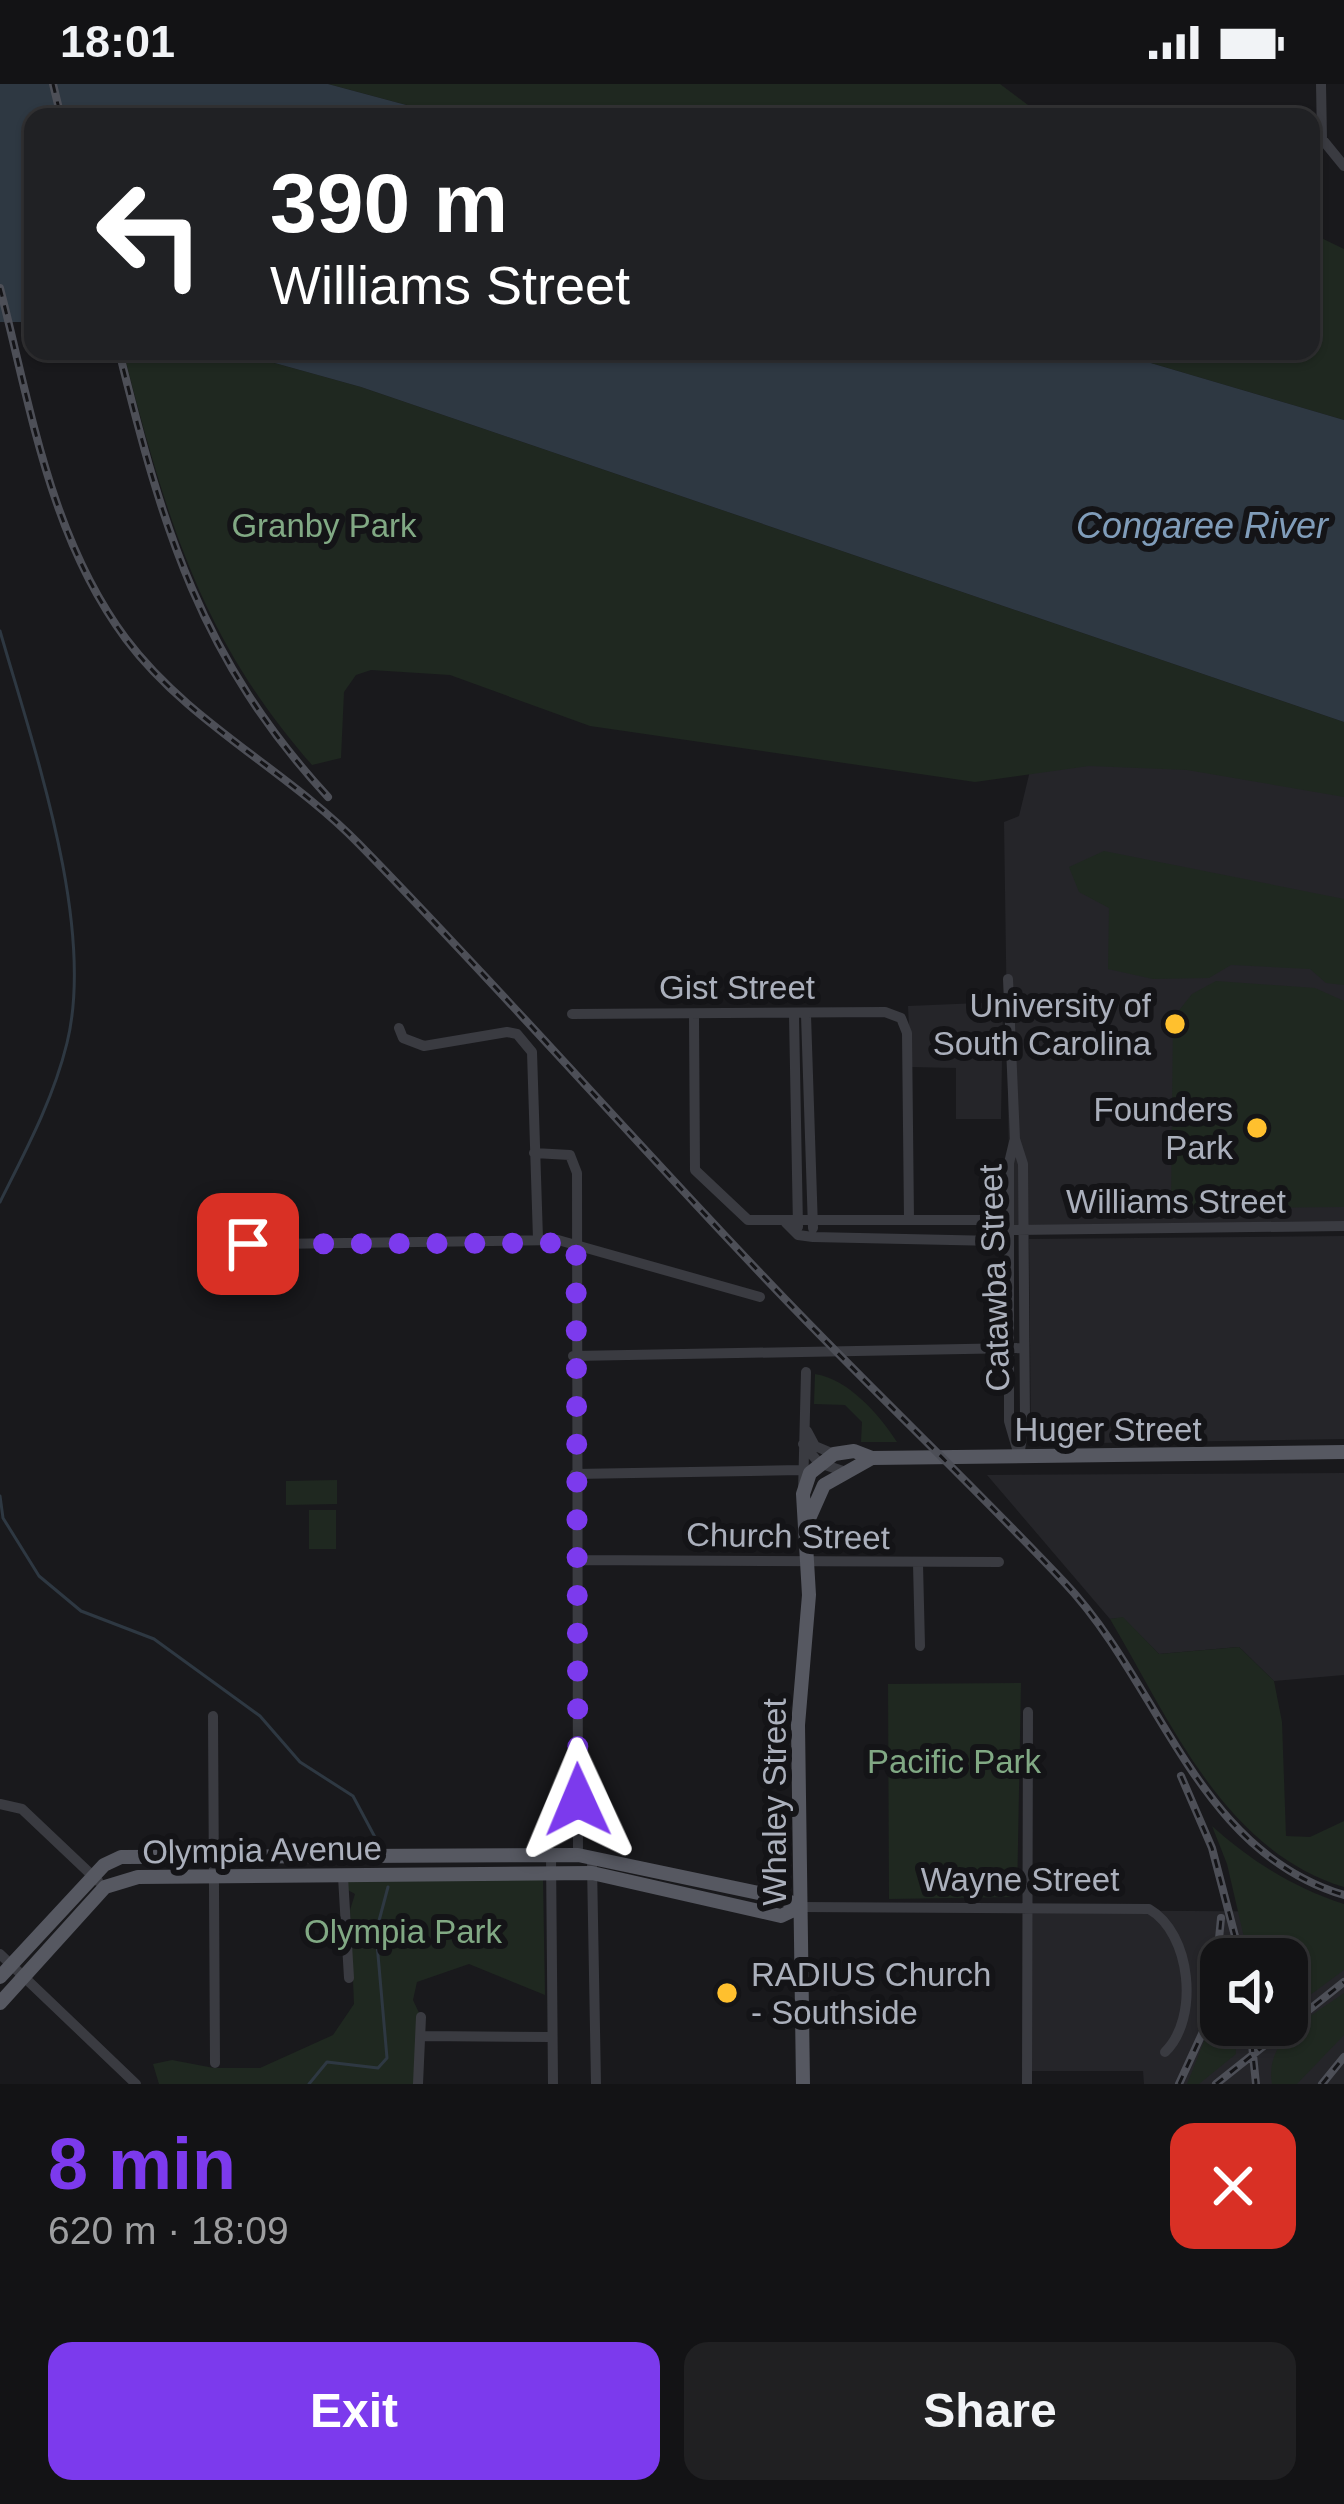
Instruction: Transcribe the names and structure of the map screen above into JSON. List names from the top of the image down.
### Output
{
  "streets": {
    "main road": [
      "Huger Street",
      "Whaley Street",
      "Olympia Avenue",
      "Wayne Street"
    ],
    "street": [
      "Gist Street",
      "Williams Street",
      "Catawba Street",
      "Church Street"
    ]
  },
  "crossings": [
    ["Gist Street", "Williams Street"],
    ["Williams Street", "Catawba Street"],
    ["Catawba Street", "Huger Street"],
    ["Church Street", "Whaley Street"],
    ["Whaley Street", "Wayne Street"],
    ["Olympia Avenue", "Wayne Street"]
  ],
  "water": ["Congaree River"],
  "parks": ["Granby Park", "Pacific Park", "Olympia Park"],
  "places": ["University of South Carolina", "Founders Park", "RADIUS Church - Southside"],
  "page": {
    "status": "18:01",
    "turn": ["390 m", "Williams Street"],
    "heading": ["8 min", "620 m · 18:09"],
    "buttons": ["Exit", "Share"]
  }
}
